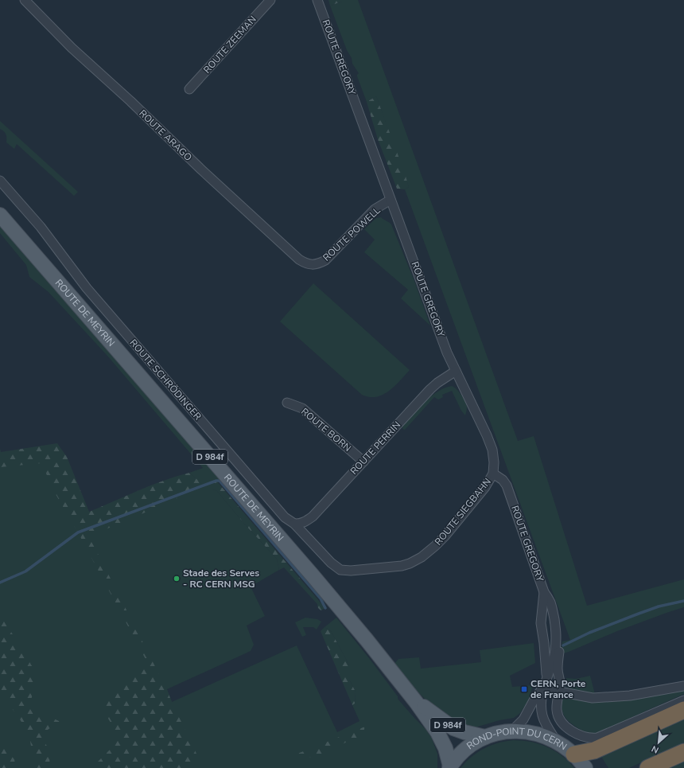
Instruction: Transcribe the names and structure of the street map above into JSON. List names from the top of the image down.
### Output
{
  "streets": {
    "main road": ["ROUTE DE MEYRIN", "D 984f", "ROND-POINT DU CERN"],
    "street": [
      "ROUTE ZEEMAN",
      "ROUTE GREGORY",
      "ROUTE ARAGO",
      "ROUTE POWELL",
      "ROUTE SCHRÖDINGER",
      "ROUTE BORN",
      "ROUTE PERRIN",
      "ROUTE SIEGBAHN"
    ]
  },
  "crossings": [
    ["ROUTE GREGORY", "ROUTE POWELL"],
    ["ROUTE GREGORY", "ROUTE PERRIN"],
    ["ROUTE GREGORY", "ROUTE SIEGBAHN"],
    ["ROUTE GREGORY", "ROND-POINT DU CERN"],
    ["ROUTE ARAGO", "ROUTE POWELL"],
    ["ROUTE DE MEYRIN", "ROND-POINT DU CERN"],
    ["ROUTE SCHRÖDINGER", "ROUTE PERRIN"],
    ["ROUTE SCHRÖDINGER", "ROUTE SIEGBAHN"],
    ["ROUTE BORN", "ROUTE PERRIN"]
  ],
  "places": {
    "other": ["Stade des Serves - RC CERN MSG"],
    "transit": ["CERN, Porte de France"]
  },
  "north": "bottom left"
}
